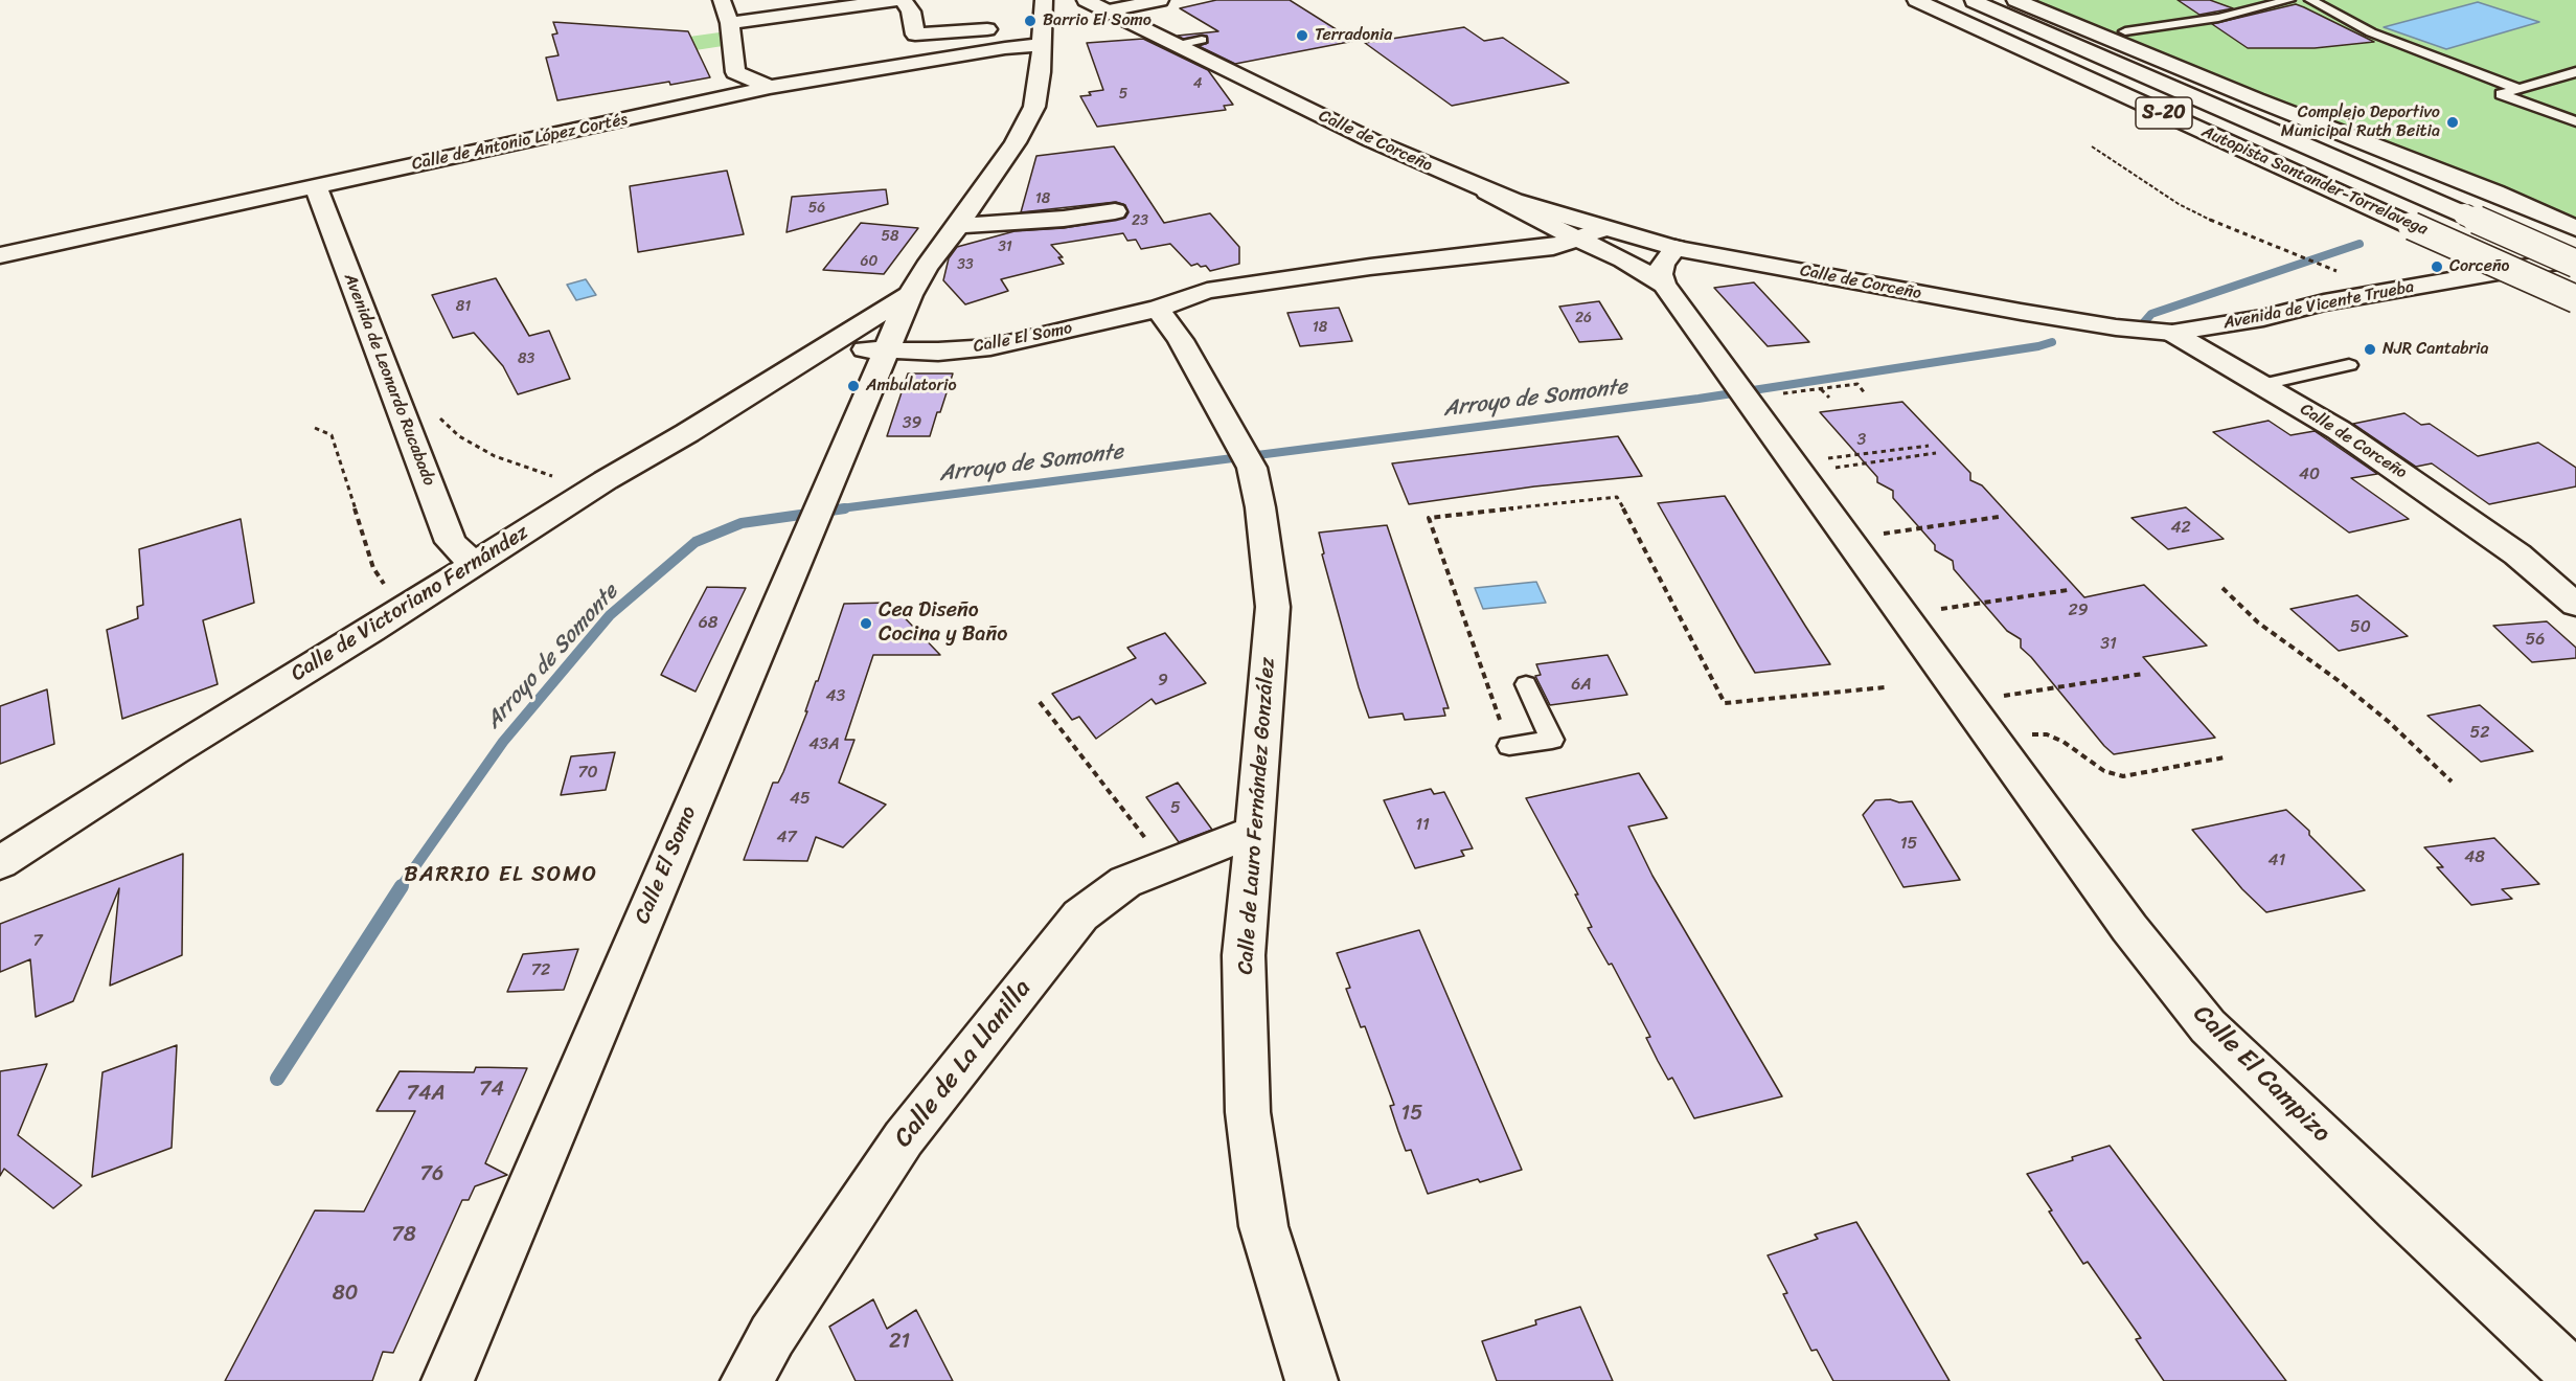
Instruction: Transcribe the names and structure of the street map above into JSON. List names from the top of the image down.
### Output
{
  "streets": {
    "main road": [
      "S-20",
      "Calle de Corceño",
      "Calle de Antonio López Cortés",
      "Autopista Santander-Torrelavega",
      "Avenida de Vicente Trueba",
      "Calle El Somo",
      "Avenida de Leonardo Rucabado",
      "Calle de Victoriano Fernández",
      "Calle de Lauro Fernández González",
      "Calle de La Llanilla",
      "Calle El Campizo"
    ]
  },
  "crossings": [
    ["Calle de Corceño", "Avenida de Vicente Trueba"],
    ["Calle de Corceño", "Calle El Campizo"],
    ["Calle de Antonio López Cortés", "Calle El Somo"],
    ["Calle de Antonio López Cortés", "Avenida de Leonardo Rucabado"],
    ["Calle El Somo", "Calle de Victoriano Fernández"],
    ["Calle El Somo", "Calle de Lauro Fernández González"],
    ["Avenida de Leonardo Rucabado", "Calle de Victoriano Fernández"],
    ["Calle de Lauro Fernández González", "Calle de La Llanilla"]
  ],
  "districts": ["BARRIO EL SOMO"],
  "water": ["Arroyo de Somonte"],
  "places": [
    "Barrio El Somo",
    "Terradonia",
    "Complejo Deportivo Municipal Ruth Beitia",
    "Corceño",
    "NJR Cantabria",
    "Ambulatorio",
    "Cea Diseño Cocina y Baño"
  ],
  "house_numbers": [
    "4",
    "5",
    "18",
    "56",
    "23",
    "58",
    "31",
    "60",
    "33",
    "81",
    "26",
    "18",
    "83",
    "39",
    "3",
    "40",
    "42",
    "29",
    "68",
    "50",
    "56",
    "31",
    "9",
    "6A",
    "43",
    "52",
    "43A",
    "70",
    "45",
    "5",
    "11",
    "47",
    "15",
    "48",
    "41",
    "7",
    "72",
    "74",
    "74A",
    "15",
    "76",
    "78",
    "80",
    "21"
  ]
}
